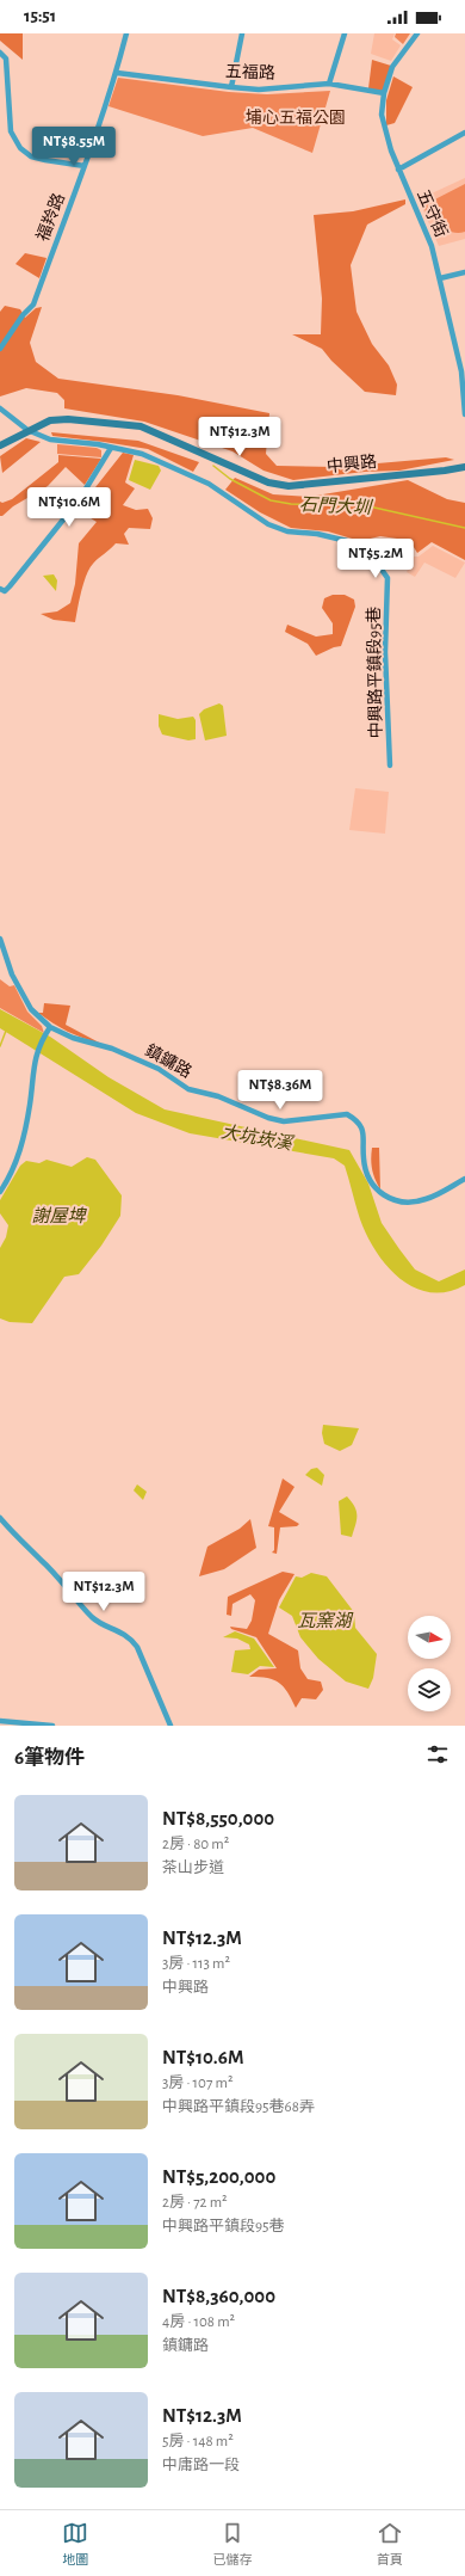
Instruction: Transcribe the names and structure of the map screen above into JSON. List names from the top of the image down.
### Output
{
  "streets": {
    "street": [
      "五福路",
      "五守街",
      "福羚路",
      "中興路",
      "中興路平鎮段95巷",
      "鎮鏞路"
    ]
  },
  "crossings": [
    ["五福路", "五守街"],
    ["五福路", "福羚路"],
    ["中興路", "中興路平鎮段95巷"]
  ],
  "water": [
    "石門大圳",
    "大坑崁溪",
    "謝屋埤",
    "瓦窯湖"
  ],
  "parks": ["埔心五福公園"],
  "north": "right",
  "page": {
    "status": "15:51",
    "price": [
      "NT$8.55M",
      "NT$12.3M",
      "NT$10.6M",
      "NT$5.2M",
      "NT$8.36M",
      "NT$12.3M"
    ],
    "heading": "6筆物件",
    "list": [
      {
        "name": "NT$8,550,000",
        "note": "2房 · 80 m² · 茶山步道"
      },
      {
        "name": "NT$12.3M",
        "note": "3房 · 113 m² · 中興路"
      },
      {
        "name": "NT$10.6M",
        "note": "3房 · 107 m² · 中興路平鎮段95巷68弄"
      },
      {
        "name": "NT$5,200,000",
        "note": "2房 · 72 m² · 中興路平鎮段95巷"
      },
      {
        "name": "NT$8,360,000",
        "note": "4房 · 108 m² · 鎮鏞路"
      },
      {
        "name": "NT$12.3M",
        "note": "5房 · 148 m² · 中庸路一段"
      }
    ],
    "tabs": ["地圖", "已儲存", "首頁"]
  }
}
